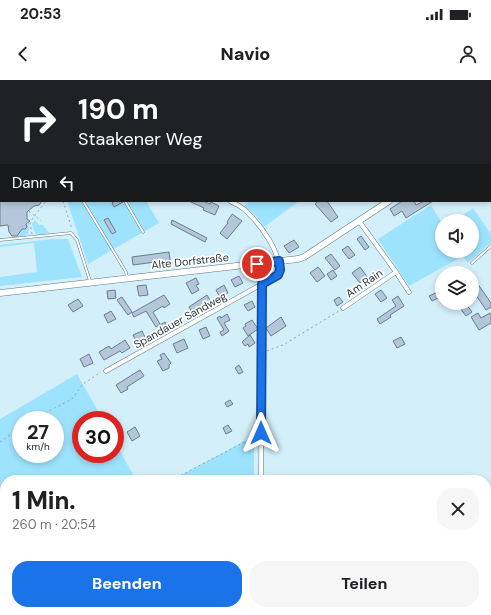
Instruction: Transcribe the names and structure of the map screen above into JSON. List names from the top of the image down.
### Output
{
  "streets": {
    "street": ["Alte Dorfstraße", "Am Rain", "Spandauer Sandweg"]
  },
  "page": {
    "status": "20:53",
    "header": "Navio",
    "turn": ["190 m", "Staakener Weg"],
    "then": "Dann",
    "speed": "27 km/h",
    "limit": "30",
    "heading": ["1 Min.", "260 m · 20:54"],
    "buttons": ["Beenden", "Teilen"]
  }
}
